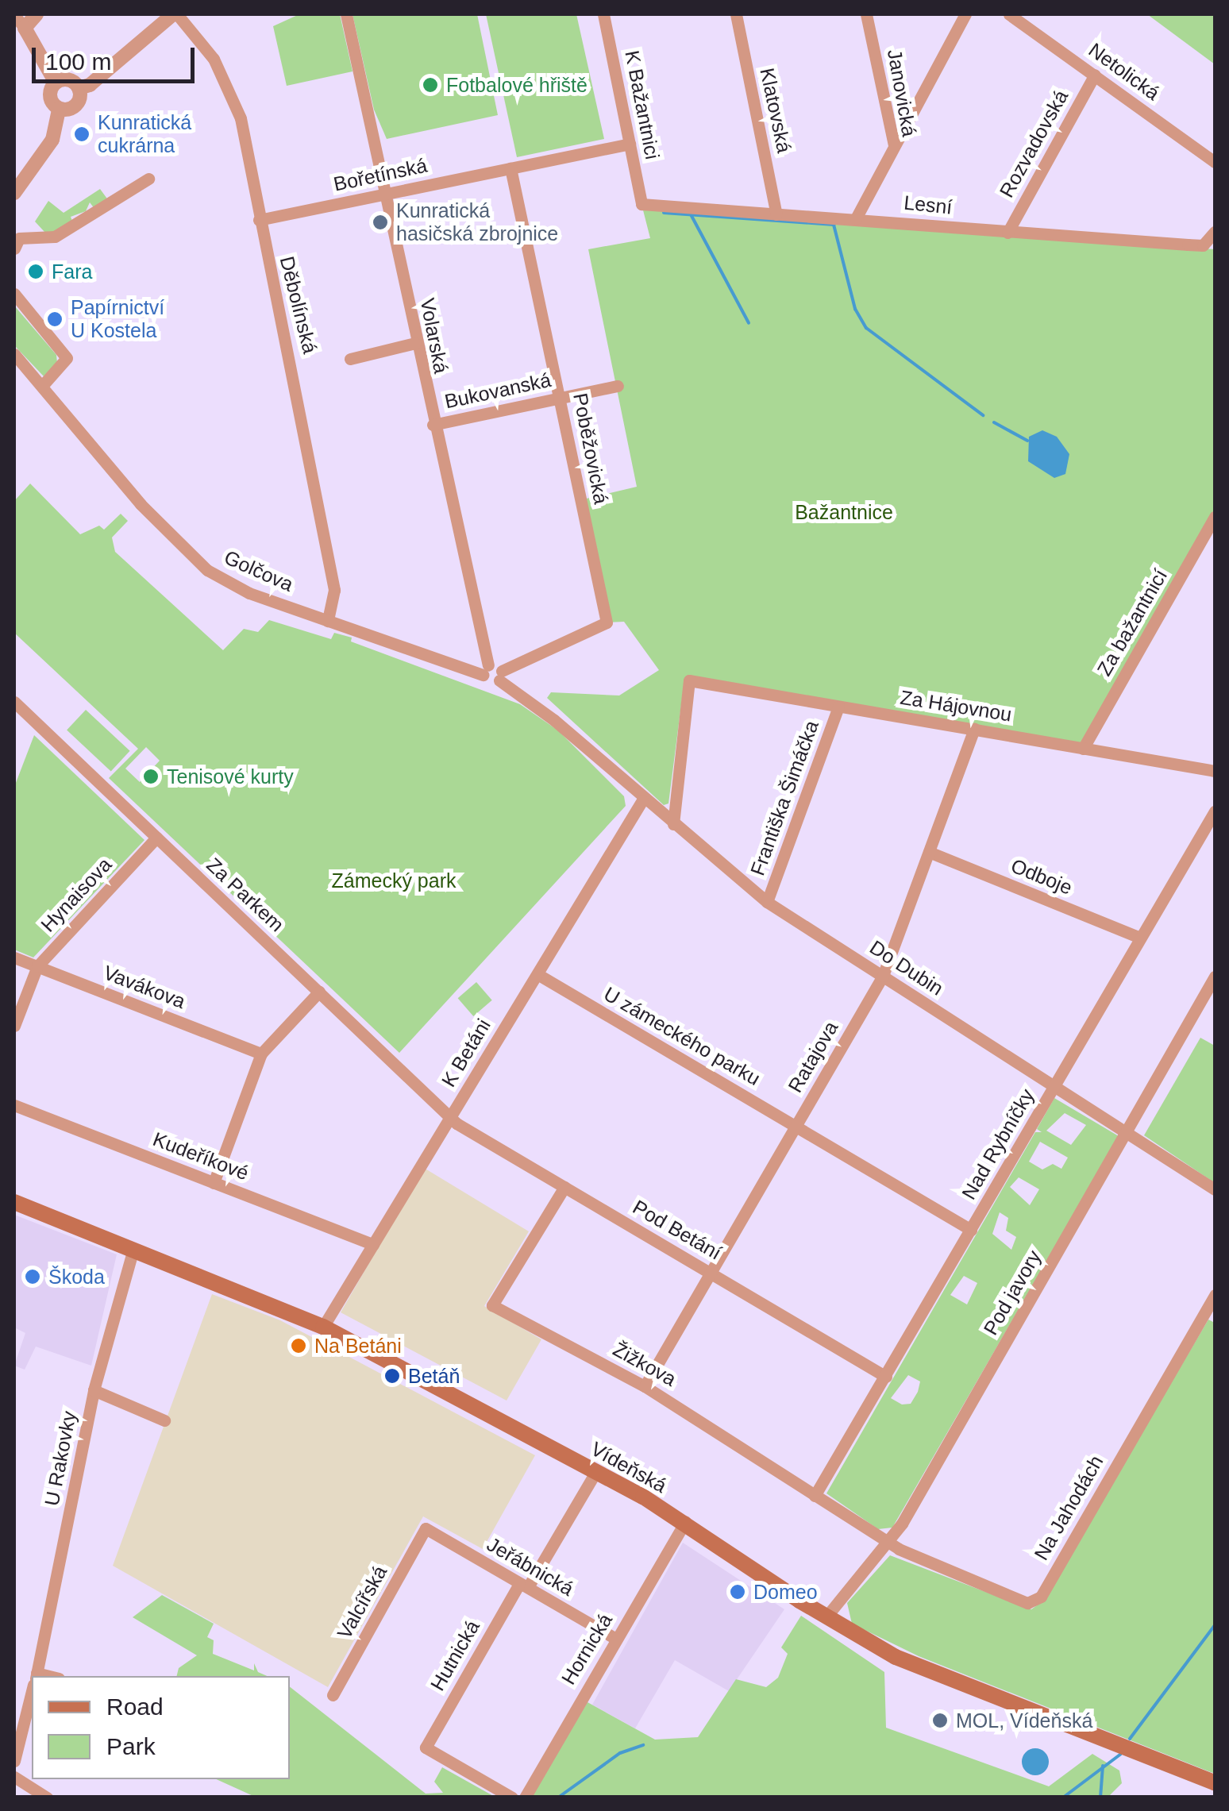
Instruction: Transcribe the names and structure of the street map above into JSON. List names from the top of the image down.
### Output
{
  "streets": {
    "main road": ["Vídeňská"],
    "street": [
      "Netolická",
      "Janovická",
      "K Bažantnici",
      "Klatovská",
      "Rozvadovská",
      "Bořetínská",
      "Lesní",
      "Děbolínská",
      "Volarská",
      "Bukovanská",
      "Poběžovická",
      "Golčova",
      "Za bažantnicí",
      "Za Hájovnou",
      "Františka Šimáčka",
      "Odboje",
      "Hynaisova",
      "Za Parkem",
      "Do Dubin",
      "Vavákova",
      "U zámeckého parku",
      "K Betáni",
      "Ratajova",
      "Nad Rybníčky",
      "Kudeříkové",
      "Pod Betání",
      "Pod javory",
      "Žižkova",
      "U Rakovky",
      "Na Jahodách",
      "Jeřábnická",
      "Valcířská",
      "Hornická",
      "Hutnická"
    ]
  },
  "crossings": [
    ["Netolická", "Rozvadovská"],
    ["Janovická", "Lesní"],
    ["K Bažantnici", "Bořetínská"],
    ["K Bažantnici", "Lesní"],
    ["Klatovská", "Lesní"],
    ["Rozvadovská", "Lesní"],
    ["Bořetínská", "Děbolínská"],
    ["Bořetínská", "Volarská"],
    ["Bořetínská", "Poběžovická"],
    ["Děbolínská", "Golčova"],
    ["Volarská", "Bukovanská"],
    ["Volarská", "Golčova"],
    ["Bukovanská", "Poběžovická"],
    ["Poběžovická", "Golčova"],
    ["Za bažantnicí", "Za Hájovnou"],
    ["Za Hájovnou", "Františka Šimáčka"],
    ["Za Hájovnou", "Do Dubin"],
    ["Za Hájovnou", "Ratajova"],
    ["Františka Šimáčka", "Do Dubin"],
    ["Odboje", "Ratajova"],
    ["Odboje", "Nad Rybníčky"],
    ["Hynaisova", "Za Parkem"],
    ["Hynaisova", "Vavákova"],
    ["Za Parkem", "K Betáni"],
    ["Za Parkem", "Pod Betání"],
    ["Do Dubin", "K Betáni"],
    ["Do Dubin", "Ratajova"],
    ["Do Dubin", "Nad Rybníčky"],
    ["Do Dubin", "Pod javory"],
    ["U zámeckého parku", "K Betáni"],
    ["U zámeckého parku", "Ratajova"],
    ["U zámeckého parku", "Nad Rybníčky"],
    ["K Betáni", "Kudeříkové"],
    ["K Betáni", "Pod Betání"],
    ["K Betáni", "Vídeňská"],
    ["Ratajova", "Pod Betání"],
    ["Ratajova", "Žižkova"],
    ["Nad Rybníčky", "Pod Betání"],
    ["Nad Rybníčky", "Žižkova"],
    ["Pod Betání", "Žižkova"],
    ["Pod javory", "Žižkova"],
    ["Pod javory", "Vídeňská"],
    ["Pod javory", "Na Jahodách"],
    ["Žižkova", "Na Jahodách"],
    ["U Rakovky", "Vídeňská"],
    ["Vídeňská", "Hornická"],
    ["Vídeňská", "Hutnická"],
    ["Jeřábnická", "Valcířská"],
    ["Jeřábnická", "Hornická"],
    ["Jeřábnická", "Hutnická"]
  ],
  "parks": ["Bažantnice", "Zámecký park"],
  "places": [
    "Fotbalové hřiště",
    "Kunratická cukrárna",
    "Kunratická hasičská zbrojnice",
    "Fara",
    "Papírnictví U Kostela",
    "Tenisové kurty",
    "Škoda",
    "Na Betáni",
    "Betáň",
    "Domeo",
    "MOL, Vídeňská"
  ],
  "legend": ["Road", "Park"],
  "scale_bar": "100 m"
}
